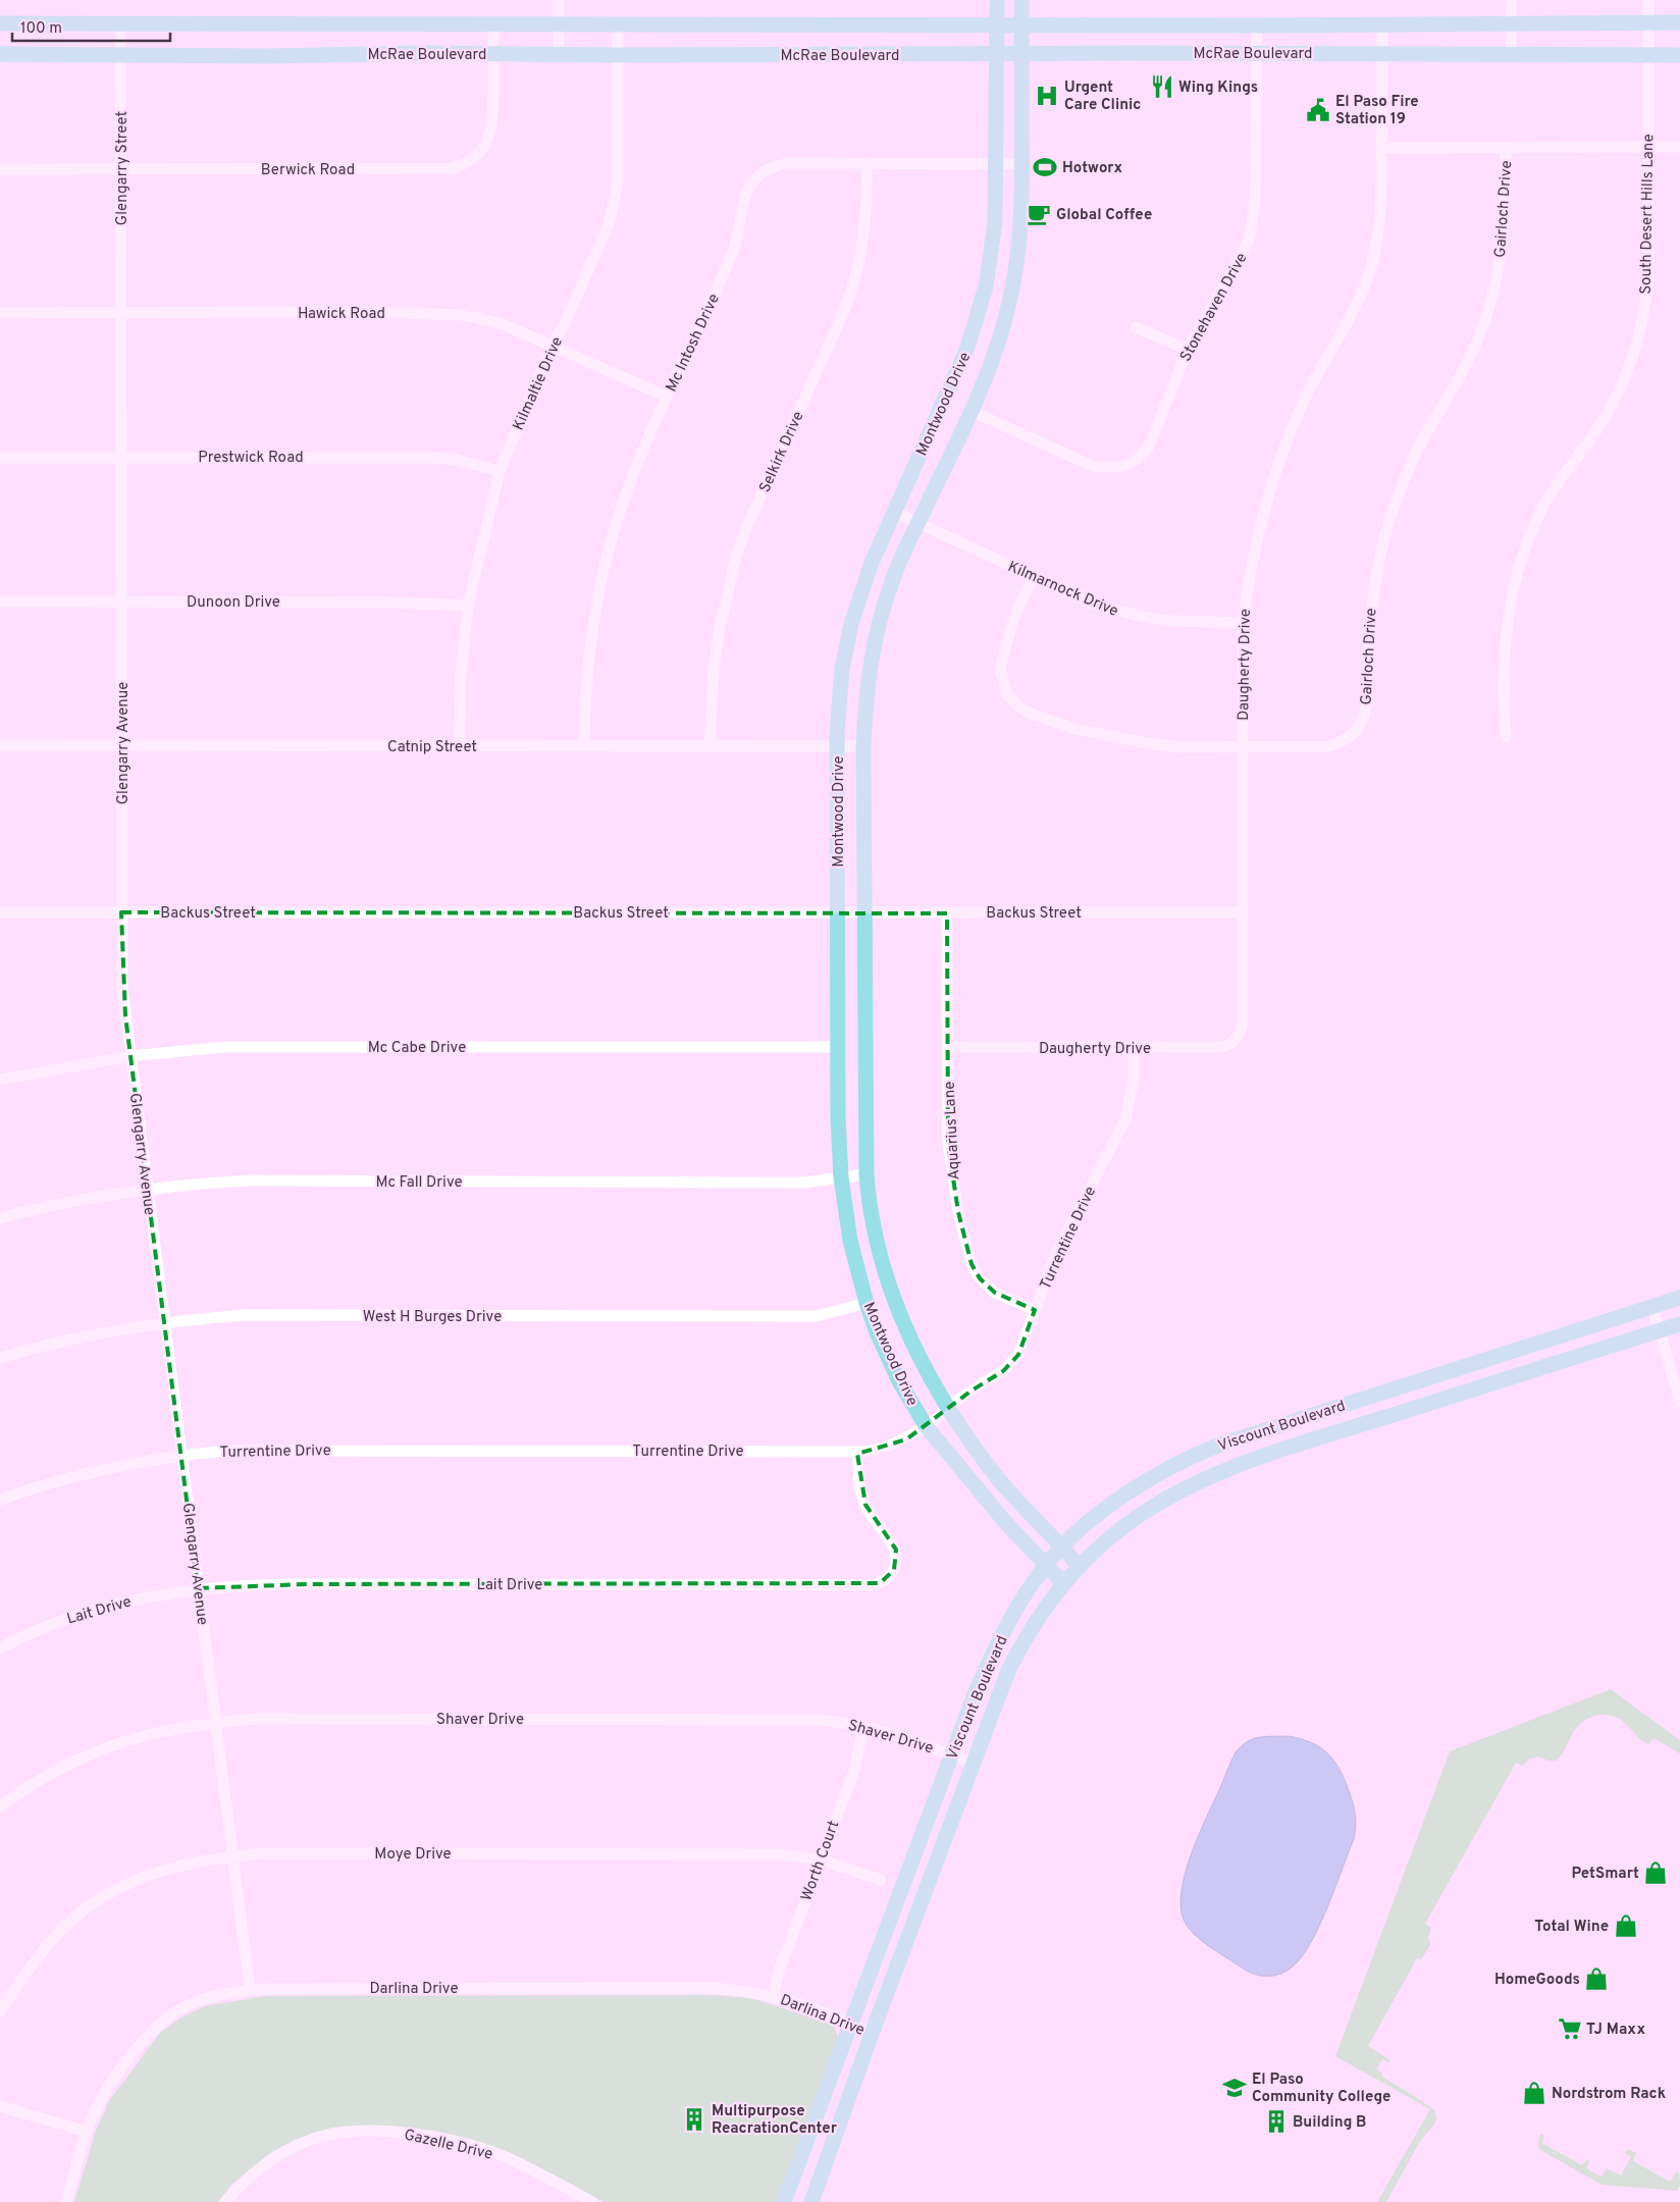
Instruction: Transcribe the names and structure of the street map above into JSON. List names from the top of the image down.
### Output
{
  "streets": {
    "main road": ["McRae Boulevard", "Montwood Drive", "Viscount Boulevard"],
    "street": [
      "Glengarry Street",
      "Berwick Road",
      "Gairloch Drive",
      "South Desert Hills Lane",
      "Stonehaven Drive",
      "Hawick Road",
      "Mc Intosh Drive",
      "Kilmaltie Drive",
      "Selkirk Drive",
      "Prestwick Road",
      "Kilmarnock Drive",
      "Dunoon Drive",
      "Daugherty Drive",
      "Glengarry Avenue",
      "Catnip Street",
      "Backus Street",
      "Mc Cabe Drive",
      "Aquarius Lane",
      "Mc Fall Drive",
      "Turrentine Drive",
      "West H Burges Drive",
      "Lait Drive",
      "Shaver Drive",
      "Moye Drive",
      "Worth Court",
      "Darlina Drive",
      "Gazelle Drive"
    ]
  },
  "crossings": [
    ["McRae Boulevard", "Glengarry Street"],
    ["McRae Boulevard", "Berwick Road"],
    ["McRae Boulevard", "South Desert Hills Lane"],
    ["McRae Boulevard", "Stonehaven Drive"],
    ["McRae Boulevard", "Kilmaltie Drive"],
    ["McRae Boulevard", "Montwood Drive"],
    ["McRae Boulevard", "Daugherty Drive"],
    ["Glengarry Street", "Berwick Road"],
    ["Glengarry Street", "Hawick Road"],
    ["Glengarry Street", "Glengarry Avenue"],
    ["Gairloch Drive", "Kilmarnock Drive"],
    ["Gairloch Drive", "Daugherty Drive"],
    ["Stonehaven Drive", "Montwood Drive"],
    ["Hawick Road", "Mc Intosh Drive"],
    ["Hawick Road", "Kilmaltie Drive"],
    ["Hawick Road", "Glengarry Avenue"],
    ["Mc Intosh Drive", "Montwood Drive"],
    ["Mc Intosh Drive", "Selkirk Drive"],
    ["Mc Intosh Drive", "Catnip Street"],
    ["Kilmaltie Drive", "Prestwick Road"],
    ["Kilmaltie Drive", "Dunoon Drive"],
    ["Kilmaltie Drive", "Catnip Street"],
    ["Montwood Drive", "Kilmarnock Drive"],
    ["Montwood Drive", "Catnip Street"],
    ["Montwood Drive", "Backus Street"],
    ["Montwood Drive", "Mc Cabe Drive"],
    ["Montwood Drive", "Mc Fall Drive"],
    ["Montwood Drive", "Turrentine Drive"],
    ["Montwood Drive", "West H Burges Drive"],
    ["Montwood Drive", "Viscount Boulevard"],
    ["Selkirk Drive", "Catnip Street"],
    ["Prestwick Road", "Glengarry Avenue"],
    ["Kilmarnock Drive", "Daugherty Drive"],
    ["Dunoon Drive", "Glengarry Avenue"],
    ["Daugherty Drive", "Backus Street"],
    ["Daugherty Drive", "Aquarius Lane"],
    ["Daugherty Drive", "Turrentine Drive"],
    ["Glengarry Avenue", "Catnip Street"],
    ["Glengarry Avenue", "Backus Street"],
    ["Glengarry Avenue", "Mc Cabe Drive"],
    ["Glengarry Avenue", "Mc Fall Drive"],
    ["Glengarry Avenue", "Turrentine Drive"],
    ["Glengarry Avenue", "West H Burges Drive"],
    ["Glengarry Avenue", "Lait Drive"],
    ["Glengarry Avenue", "Shaver Drive"],
    ["Glengarry Avenue", "Moye Drive"],
    ["Glengarry Avenue", "Darlina Drive"],
    ["Backus Street", "Aquarius Lane"],
    ["Aquarius Lane", "Turrentine Drive"],
    ["Turrentine Drive", "Lait Drive"],
    ["Viscount Boulevard", "Shaver Drive"],
    ["Viscount Boulevard", "Darlina Drive"],
    ["Shaver Drive", "Worth Court"],
    ["Moye Drive", "Worth Court"],
    ["Worth Court", "Darlina Drive"]
  ],
  "places": {
    "restaurant": ["Wing Kings"],
    "hospital": ["Urgent Care Clinic"],
    "public building": ["El Paso Fire Station 19"],
    "sports": ["Hotworx"],
    "cafe": ["Global Coffee"],
    "shop": [
      "PetSmart",
      "Total Wine",
      "HomeGoods",
      "Nordstrom Rack"
    ],
    "supermarket": ["TJ Maxx"],
    "school or university": ["El Paso Community College"],
    "building": ["Multipurpose ReacrationCenter", "Building B"]
  },
  "scale_bar": "100 m"
}
